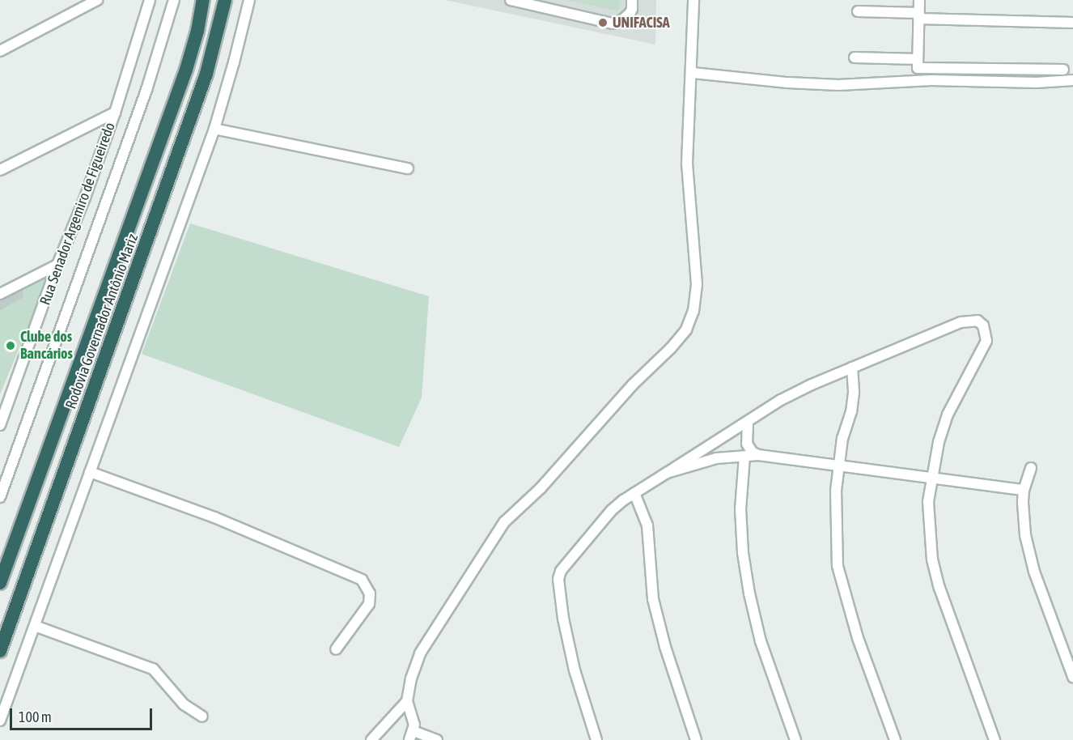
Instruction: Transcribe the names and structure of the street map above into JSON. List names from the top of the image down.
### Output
{
  "streets": {
    "highway": ["Rodovia Governador Antônio Mariz"],
    "street": ["Rua Senador Argemiro de Figueiredo"]
  },
  "places": ["UNIFACISA", "Clube dos Bancários"],
  "scale_bar": "100 m"
}
